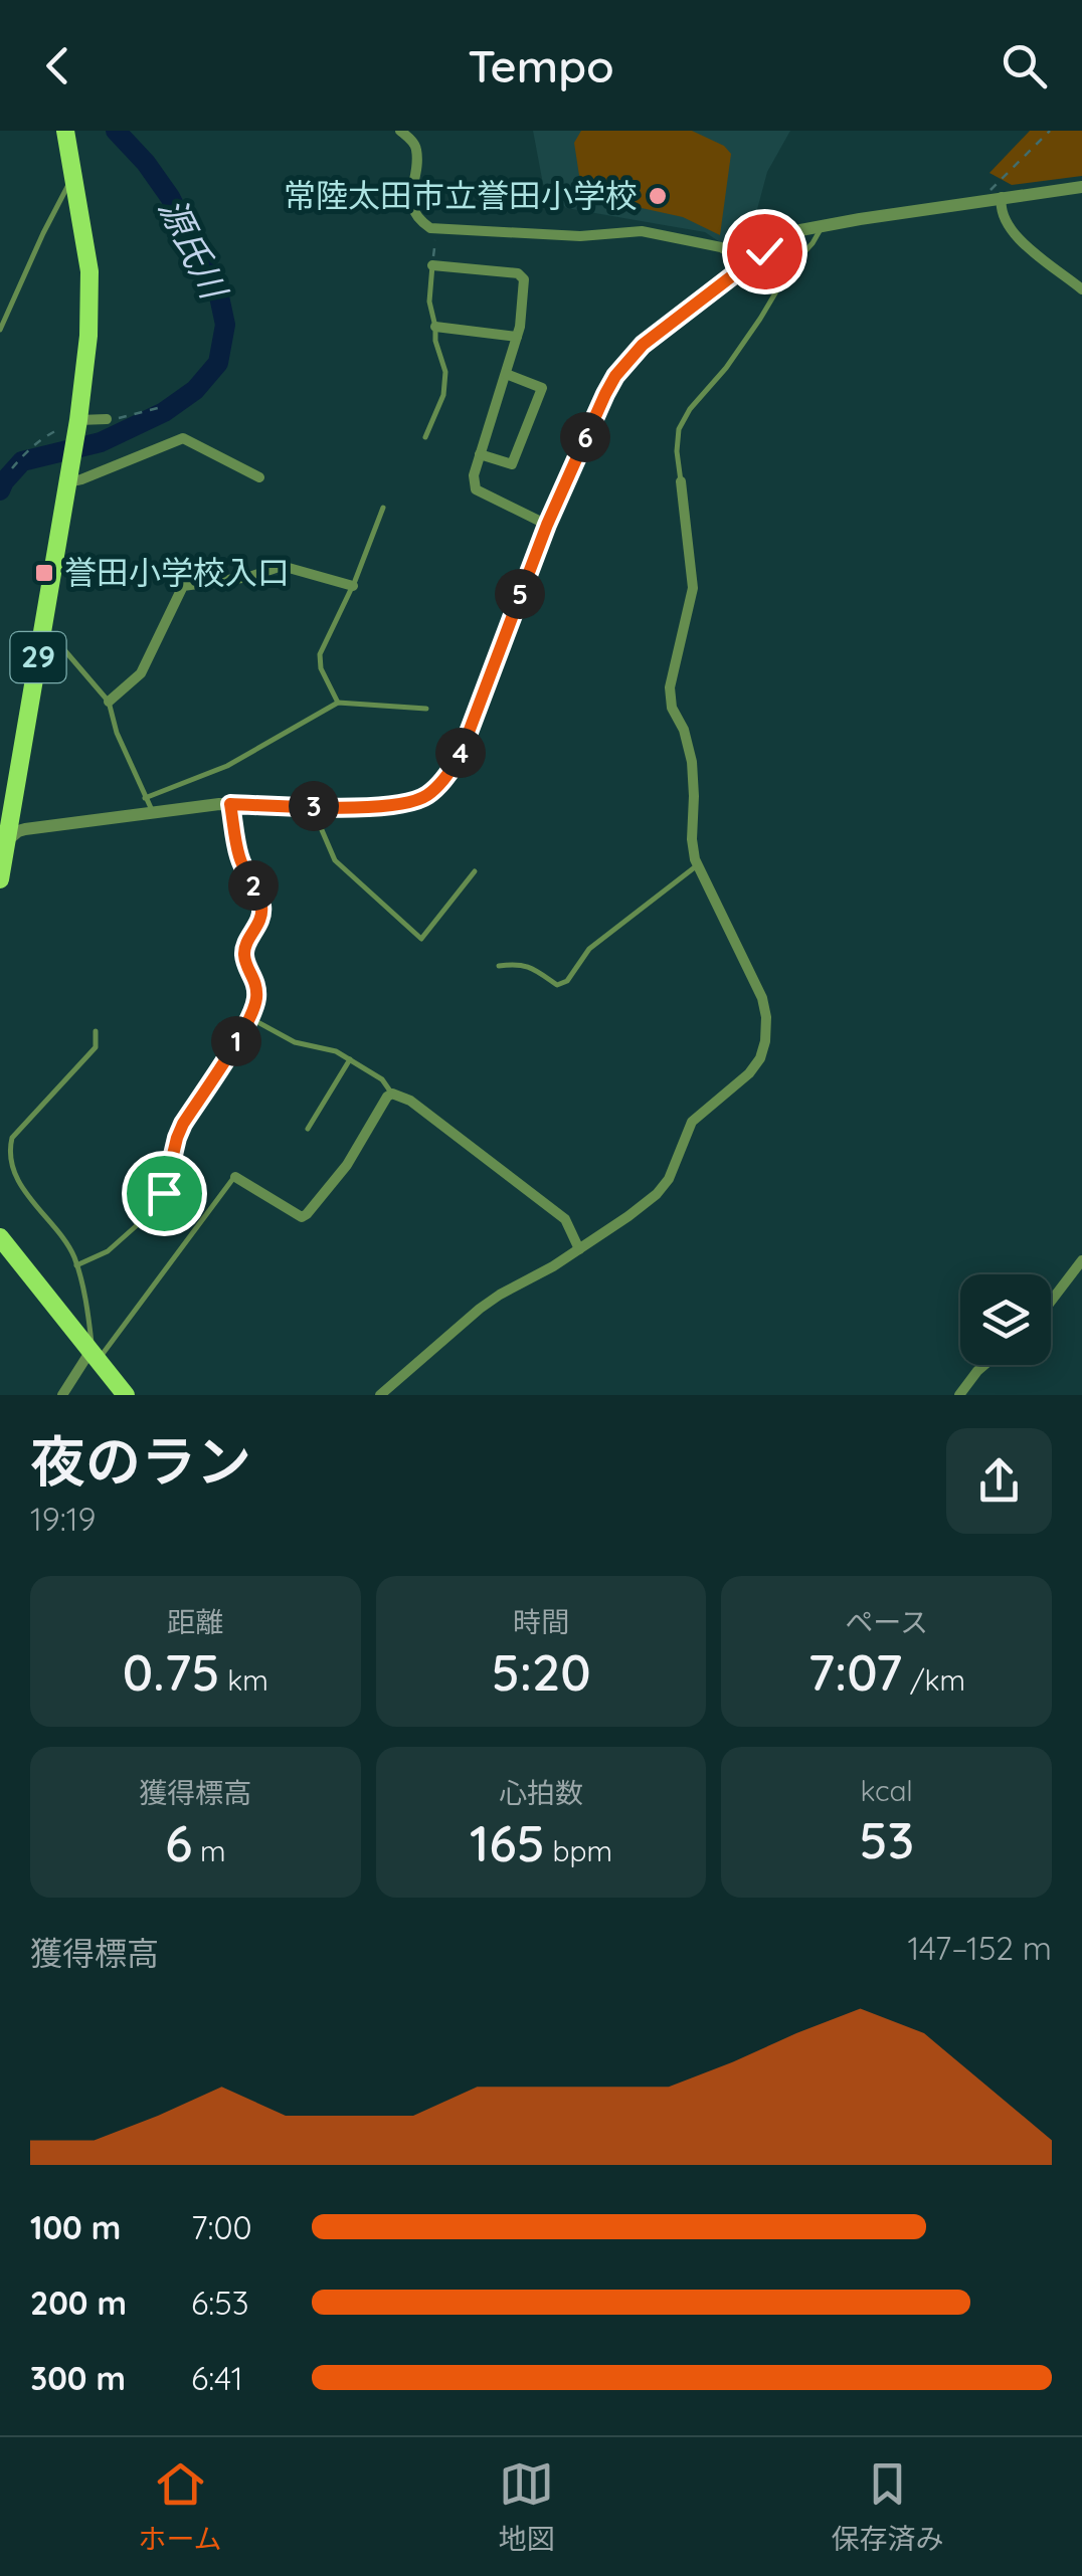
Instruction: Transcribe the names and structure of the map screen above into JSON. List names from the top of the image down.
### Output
{
  "streets": {
    "main road": ["29"]
  },
  "water": ["源氏川"],
  "places": {
    "other": ["常陸太田市立誉田小学校"],
    "transit": ["誉田小学校入口"]
  },
  "page": {
    "header": "Tempo",
    "pins": [
      "6",
      "5",
      "4",
      "3",
      "2",
      "1"
    ],
    "heading": ["夜のラン", "19:19"],
    "stats": [
      ["距離", "0.75 km"],
      ["時間", "5:20"],
      ["ペース", "7:07 /km"],
      ["獲得標高", "6 m"],
      ["心拍数", "165 bpm"],
      ["kcal", "53"]
    ],
    "chart": ["獲得標高", "147–152 m"],
    "list": [
      {
        "name": "100 m",
        "note": "7:00"
      },
      {
        "name": "200 m",
        "note": "6:53"
      },
      {
        "name": "300 m",
        "note": "6:41"
      }
    ],
    "tabs": ["ホーム", "地図", "保存済み"]
  }
}
